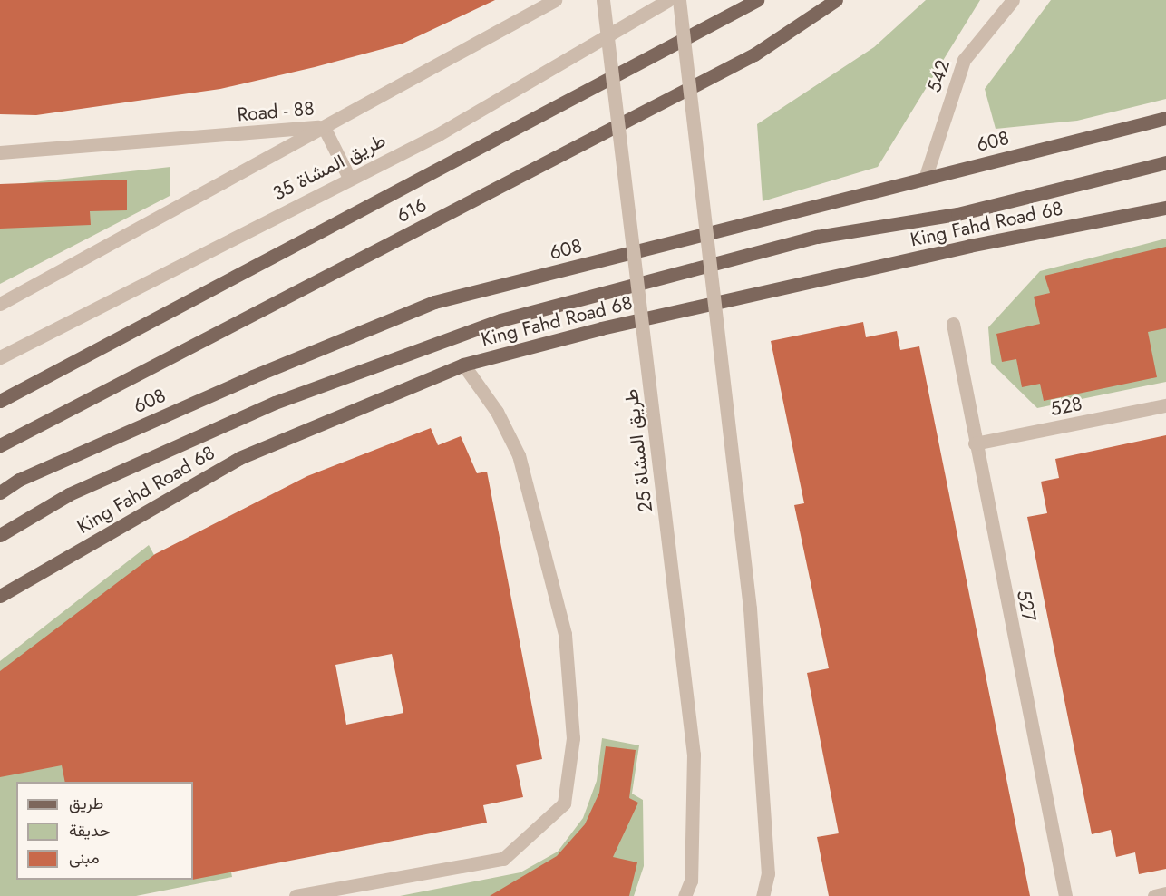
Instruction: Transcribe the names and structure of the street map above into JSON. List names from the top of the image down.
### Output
{
  "streets": {
    "main road": ["608", "616", "King Fahd Road 68"],
    "street": [
      "542",
      "Road - 88",
      "طريق المشاة 35",
      "528",
      "طريق المشاة 25",
      "527"
    ]
  },
  "crossings": [
    ["542", "608"],
    ["528", "527"]
  ],
  "legend": ["طريق", "حديقة", "مبنى"]
}
